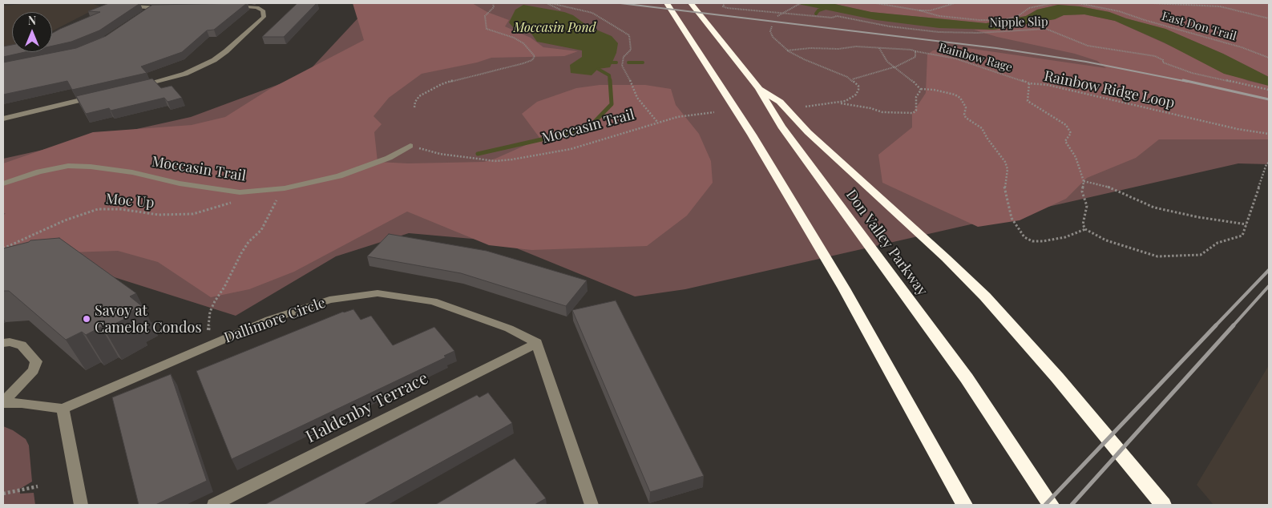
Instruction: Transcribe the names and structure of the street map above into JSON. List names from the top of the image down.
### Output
{
  "streets": {
    "highway": ["Don Valley Parkway"],
    "street": ["Moccasin Trail", "Dallimore Circle", "Haldenby Terrace"],
    "path": [
      "Nipple Slip",
      "East Don Trail",
      "Rainbow Rage",
      "Rainbow Ridge Loop",
      "Moc Up"
    ]
  },
  "crossings": [
    ["Rainbow Rage", "Rainbow Ridge Loop"],
    ["Dallimore Circle", "Haldenby Terrace"]
  ],
  "water": ["Moccasin Pond"],
  "places": ["Savoy at Camelot Condos"],
  "north": "top"
}
